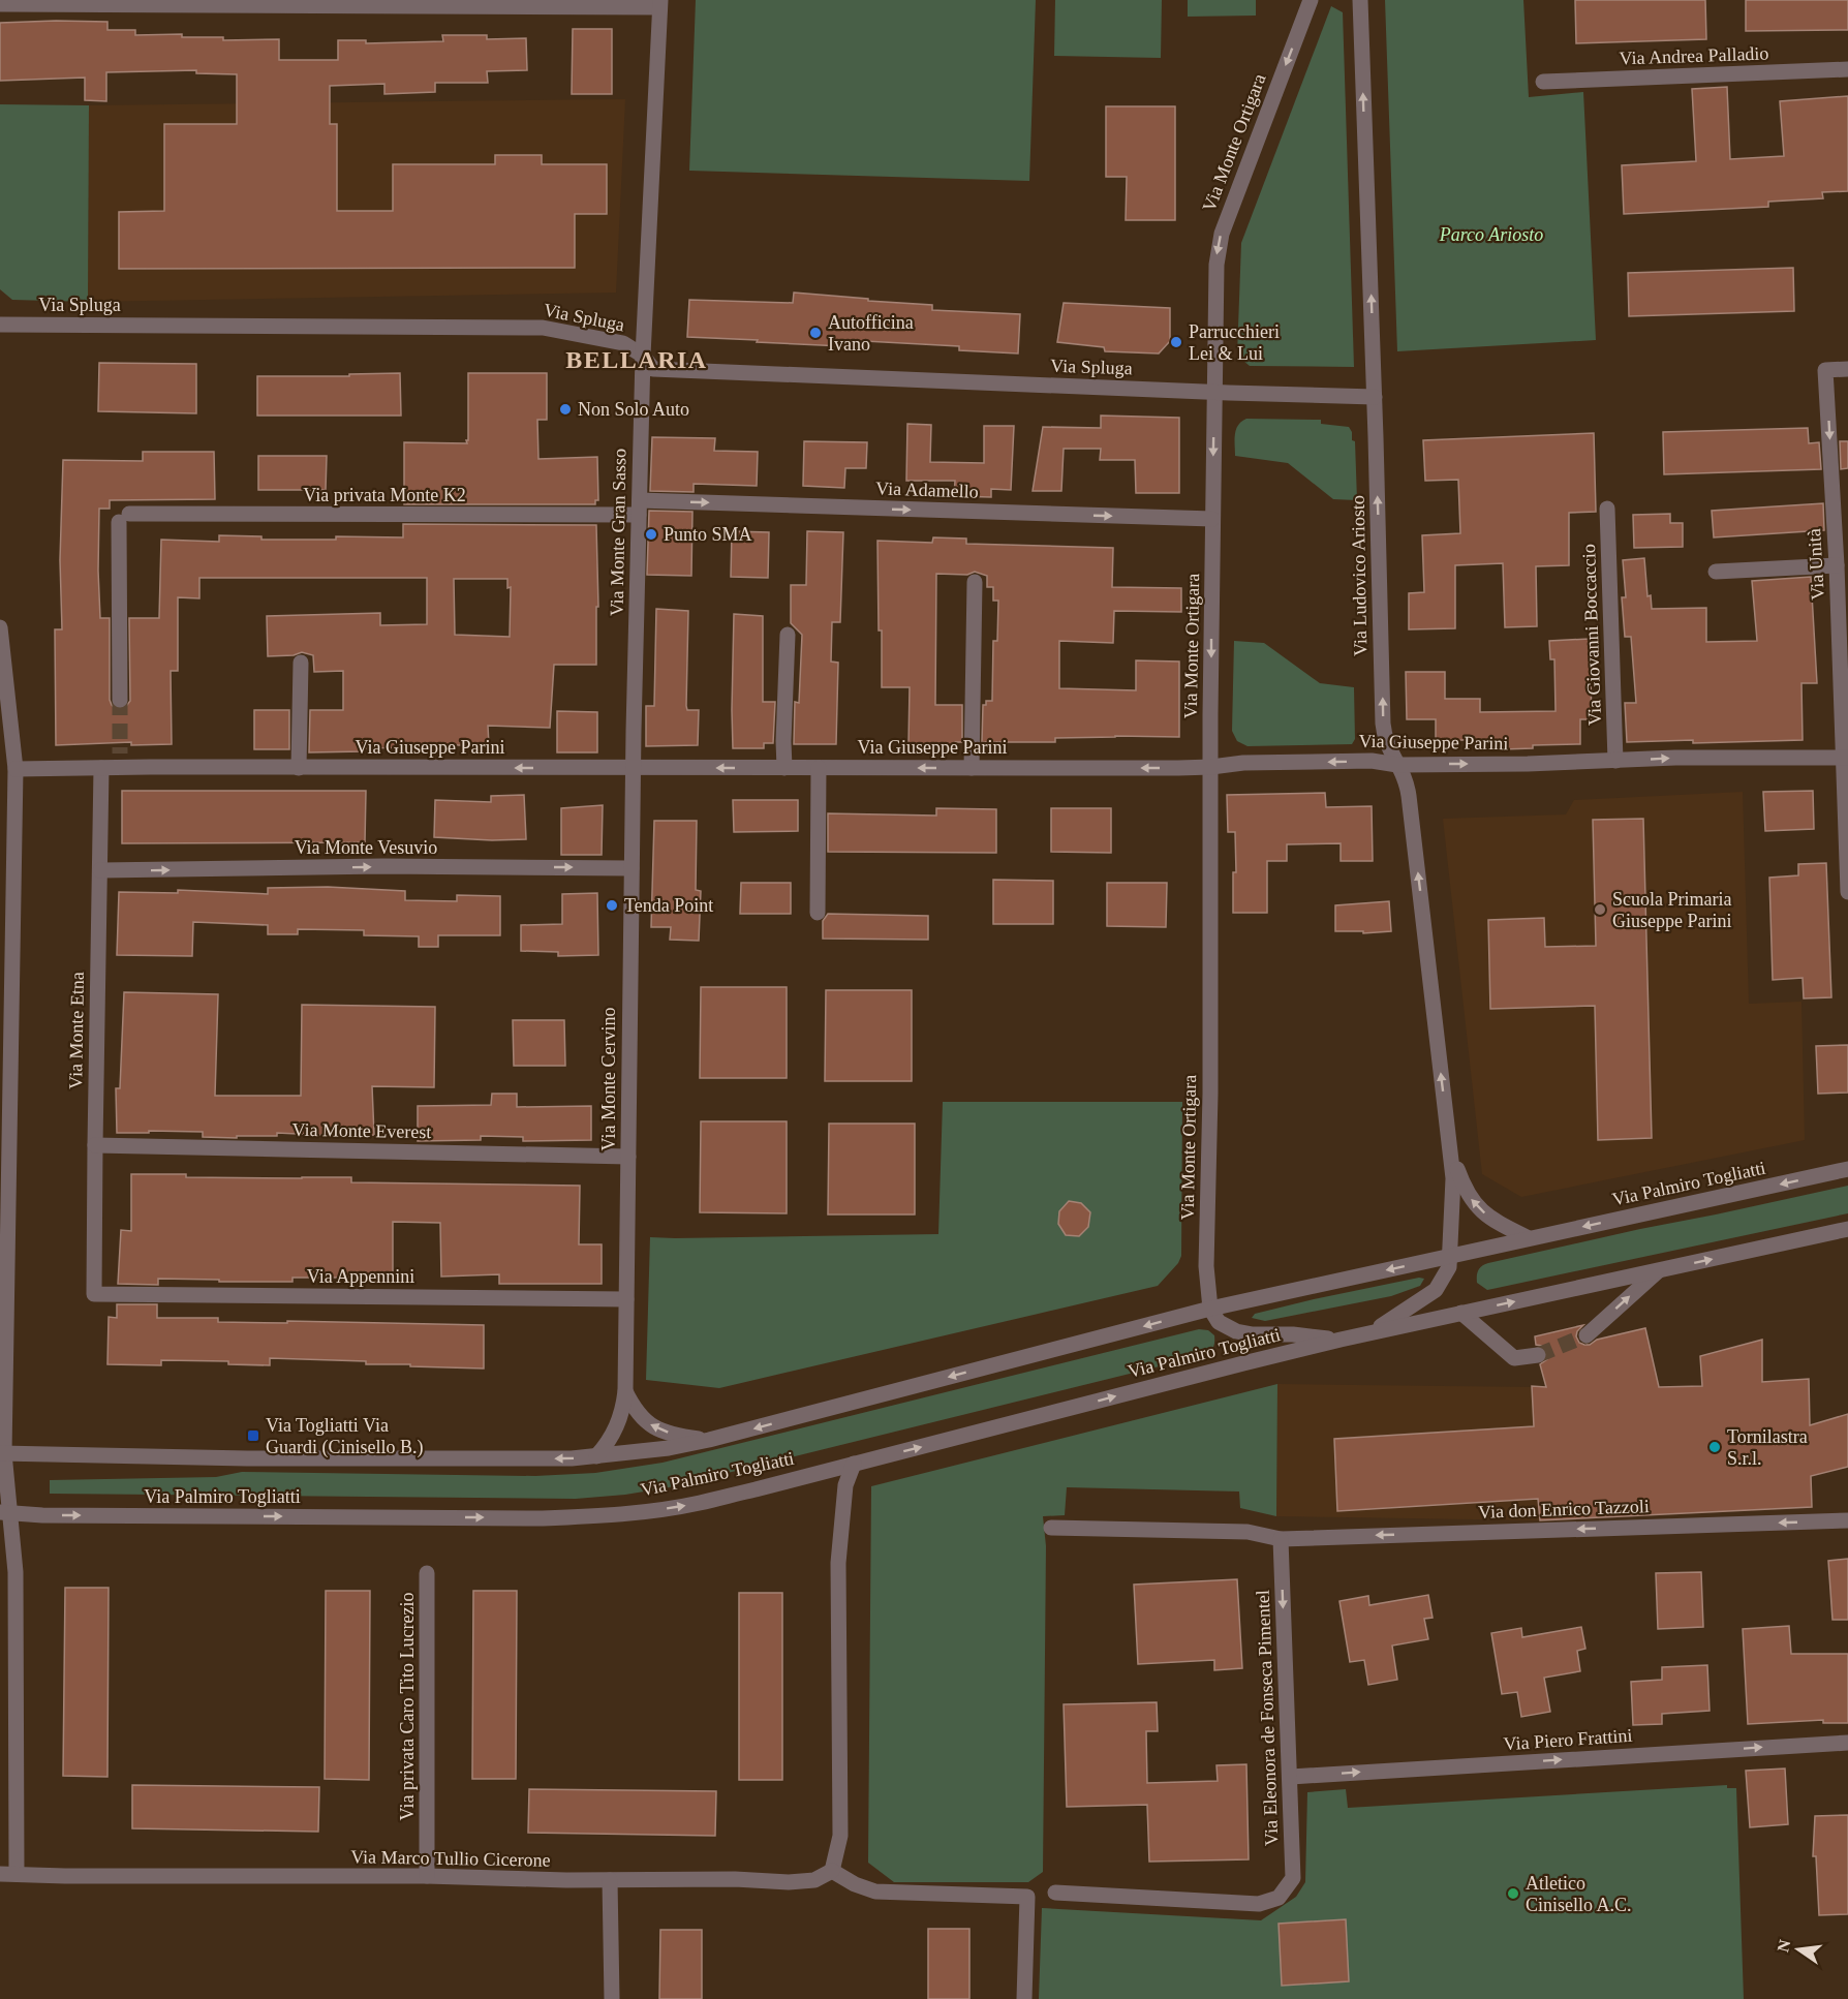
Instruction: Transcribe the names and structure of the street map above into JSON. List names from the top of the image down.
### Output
{
  "streets": {
    "street": [
      "Via Andrea Palladio",
      "Via Monte Ortigara",
      "Via Spluga",
      "Via Adamello",
      "Via privata Monte K2",
      "Via Monte Gran Sasso",
      "Via Unità",
      "Via Ludovico Ariosto",
      "Via Giovanni Boccaccio",
      "Via Giuseppe Parini",
      "Via Monte Vesuvio",
      "Via Monte Etna",
      "Via Monte Cervino",
      "Via Monte Everest",
      "Via Palmiro Togliatti",
      "Via Appennini",
      "Via don Enrico Tazzoli",
      "Via privata Caro Tito Lucrezio",
      "Via Eleonora de Fonseca Pimentel",
      "Via Piero Frattini",
      "Via Marco Tullio Cicerone"
    ]
  },
  "crossings": [
    ["Via Monte Ortigara", "Via Spluga"],
    ["Via Monte Ortigara", "Via Adamello"],
    ["Via Monte Ortigara", "Via Giuseppe Parini"],
    ["Via Monte Ortigara", "Via Palmiro Togliatti"],
    ["Via Spluga", "Via Monte Gran Sasso"],
    ["Via Spluga", "Via Ludovico Ariosto"],
    ["Via Adamello", "Via privata Monte K2"],
    ["Via Adamello", "Via Monte Gran Sasso"],
    ["Via privata Monte K2", "Via Monte Gran Sasso"],
    ["Via Monte Gran Sasso", "Via Giuseppe Parini"],
    ["Via Monte Gran Sasso", "Via Monte Cervino"],
    ["Via Unità", "Via Giuseppe Parini"],
    ["Via Ludovico Ariosto", "Via Giuseppe Parini"],
    ["Via Ludovico Ariosto", "Via Palmiro Togliatti"],
    ["Via Giovanni Boccaccio", "Via Giuseppe Parini"],
    ["Via Giuseppe Parini", "Via Monte Etna"],
    ["Via Giuseppe Parini", "Via Monte Cervino"],
    ["Via Giuseppe Parini", "Via Marco Tullio Cicerone"],
    ["Via Monte Vesuvio", "Via Monte Etna"],
    ["Via Monte Vesuvio", "Via Monte Cervino"],
    ["Via Monte Etna", "Via Monte Everest"],
    ["Via Monte Etna", "Via Appennini"],
    ["Via Monte Cervino", "Via Monte Everest"],
    ["Via Monte Cervino", "Via Palmiro Togliatti"],
    ["Via Monte Cervino", "Via Appennini"],
    ["Via Palmiro Togliatti", "Via Marco Tullio Cicerone"],
    ["Via don Enrico Tazzoli", "Via Eleonora de Fonseca Pimentel"],
    ["Via privata Caro Tito Lucrezio", "Via Marco Tullio Cicerone"],
    ["Via Eleonora de Fonseca Pimentel", "Via Piero Frattini"]
  ],
  "one_way": [
    "Via Monte Ortigara",
    "Via Adamello",
    "Via Unità",
    "Via Ludovico Ariosto",
    "Via Monte Vesuvio",
    "Via don Enrico Tazzoli",
    "Via Eleonora de Fonseca Pimentel",
    "Via Piero Frattini"
  ],
  "districts": ["BELLARIA"],
  "parks": ["Parco Ariosto"],
  "places": {
    "other": [
      "Autofficina Ivano",
      "Parrucchieri Lei & Lui",
      "Non Solo Auto",
      "Punto SMA",
      "Tenda Point",
      "Scuola Primaria Giuseppe Parini",
      "Tornilastra S.r.l.",
      "Atletico Cinisello A.C."
    ],
    "transit": ["Via Togliatti Via Guardi (Cinisello B.)"]
  },
  "north": "left"
}
